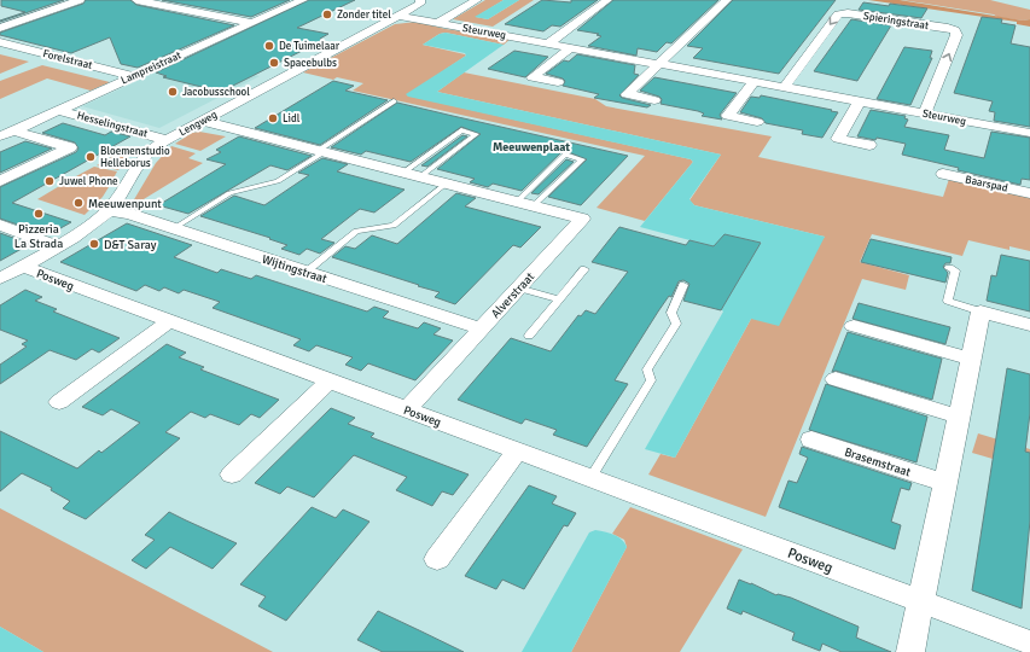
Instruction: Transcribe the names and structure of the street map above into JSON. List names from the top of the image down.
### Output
{
  "streets": {
    "street": [
      "Spieringstraat",
      "Steurweg",
      "Forelstraat",
      "Lampreistraat",
      "Lengweg",
      "Hesselingstraat",
      "Baarspad",
      "Wijtingstraat",
      "Posweg",
      "Alverstraat",
      "Brasemstraat"
    ]
  },
  "crossings": [
    ["Spieringstraat", "Steurweg"],
    ["Steurweg", "Lengweg"],
    ["Forelstraat", "Lampreistraat"],
    ["Lampreistraat", "Hesselingstraat"],
    ["Lengweg", "Hesselingstraat"],
    ["Lengweg", "Wijtingstraat"],
    ["Lengweg", "Posweg"],
    ["Lengweg", "Alverstraat"],
    ["Wijtingstraat", "Alverstraat"],
    ["Posweg", "Alverstraat"]
  ],
  "districts": ["Meeuwenplaat"],
  "places": [
    "Zonder titel",
    "De Tuimelaar",
    "Spacebulbs",
    "Jacobusschool",
    "Lidl",
    "Bloemenstudio Helleborus",
    "Juwel Phone",
    "Meeuwenpunt",
    "Pizzeria La Strada",
    "D&T Saray"
  ]
}
